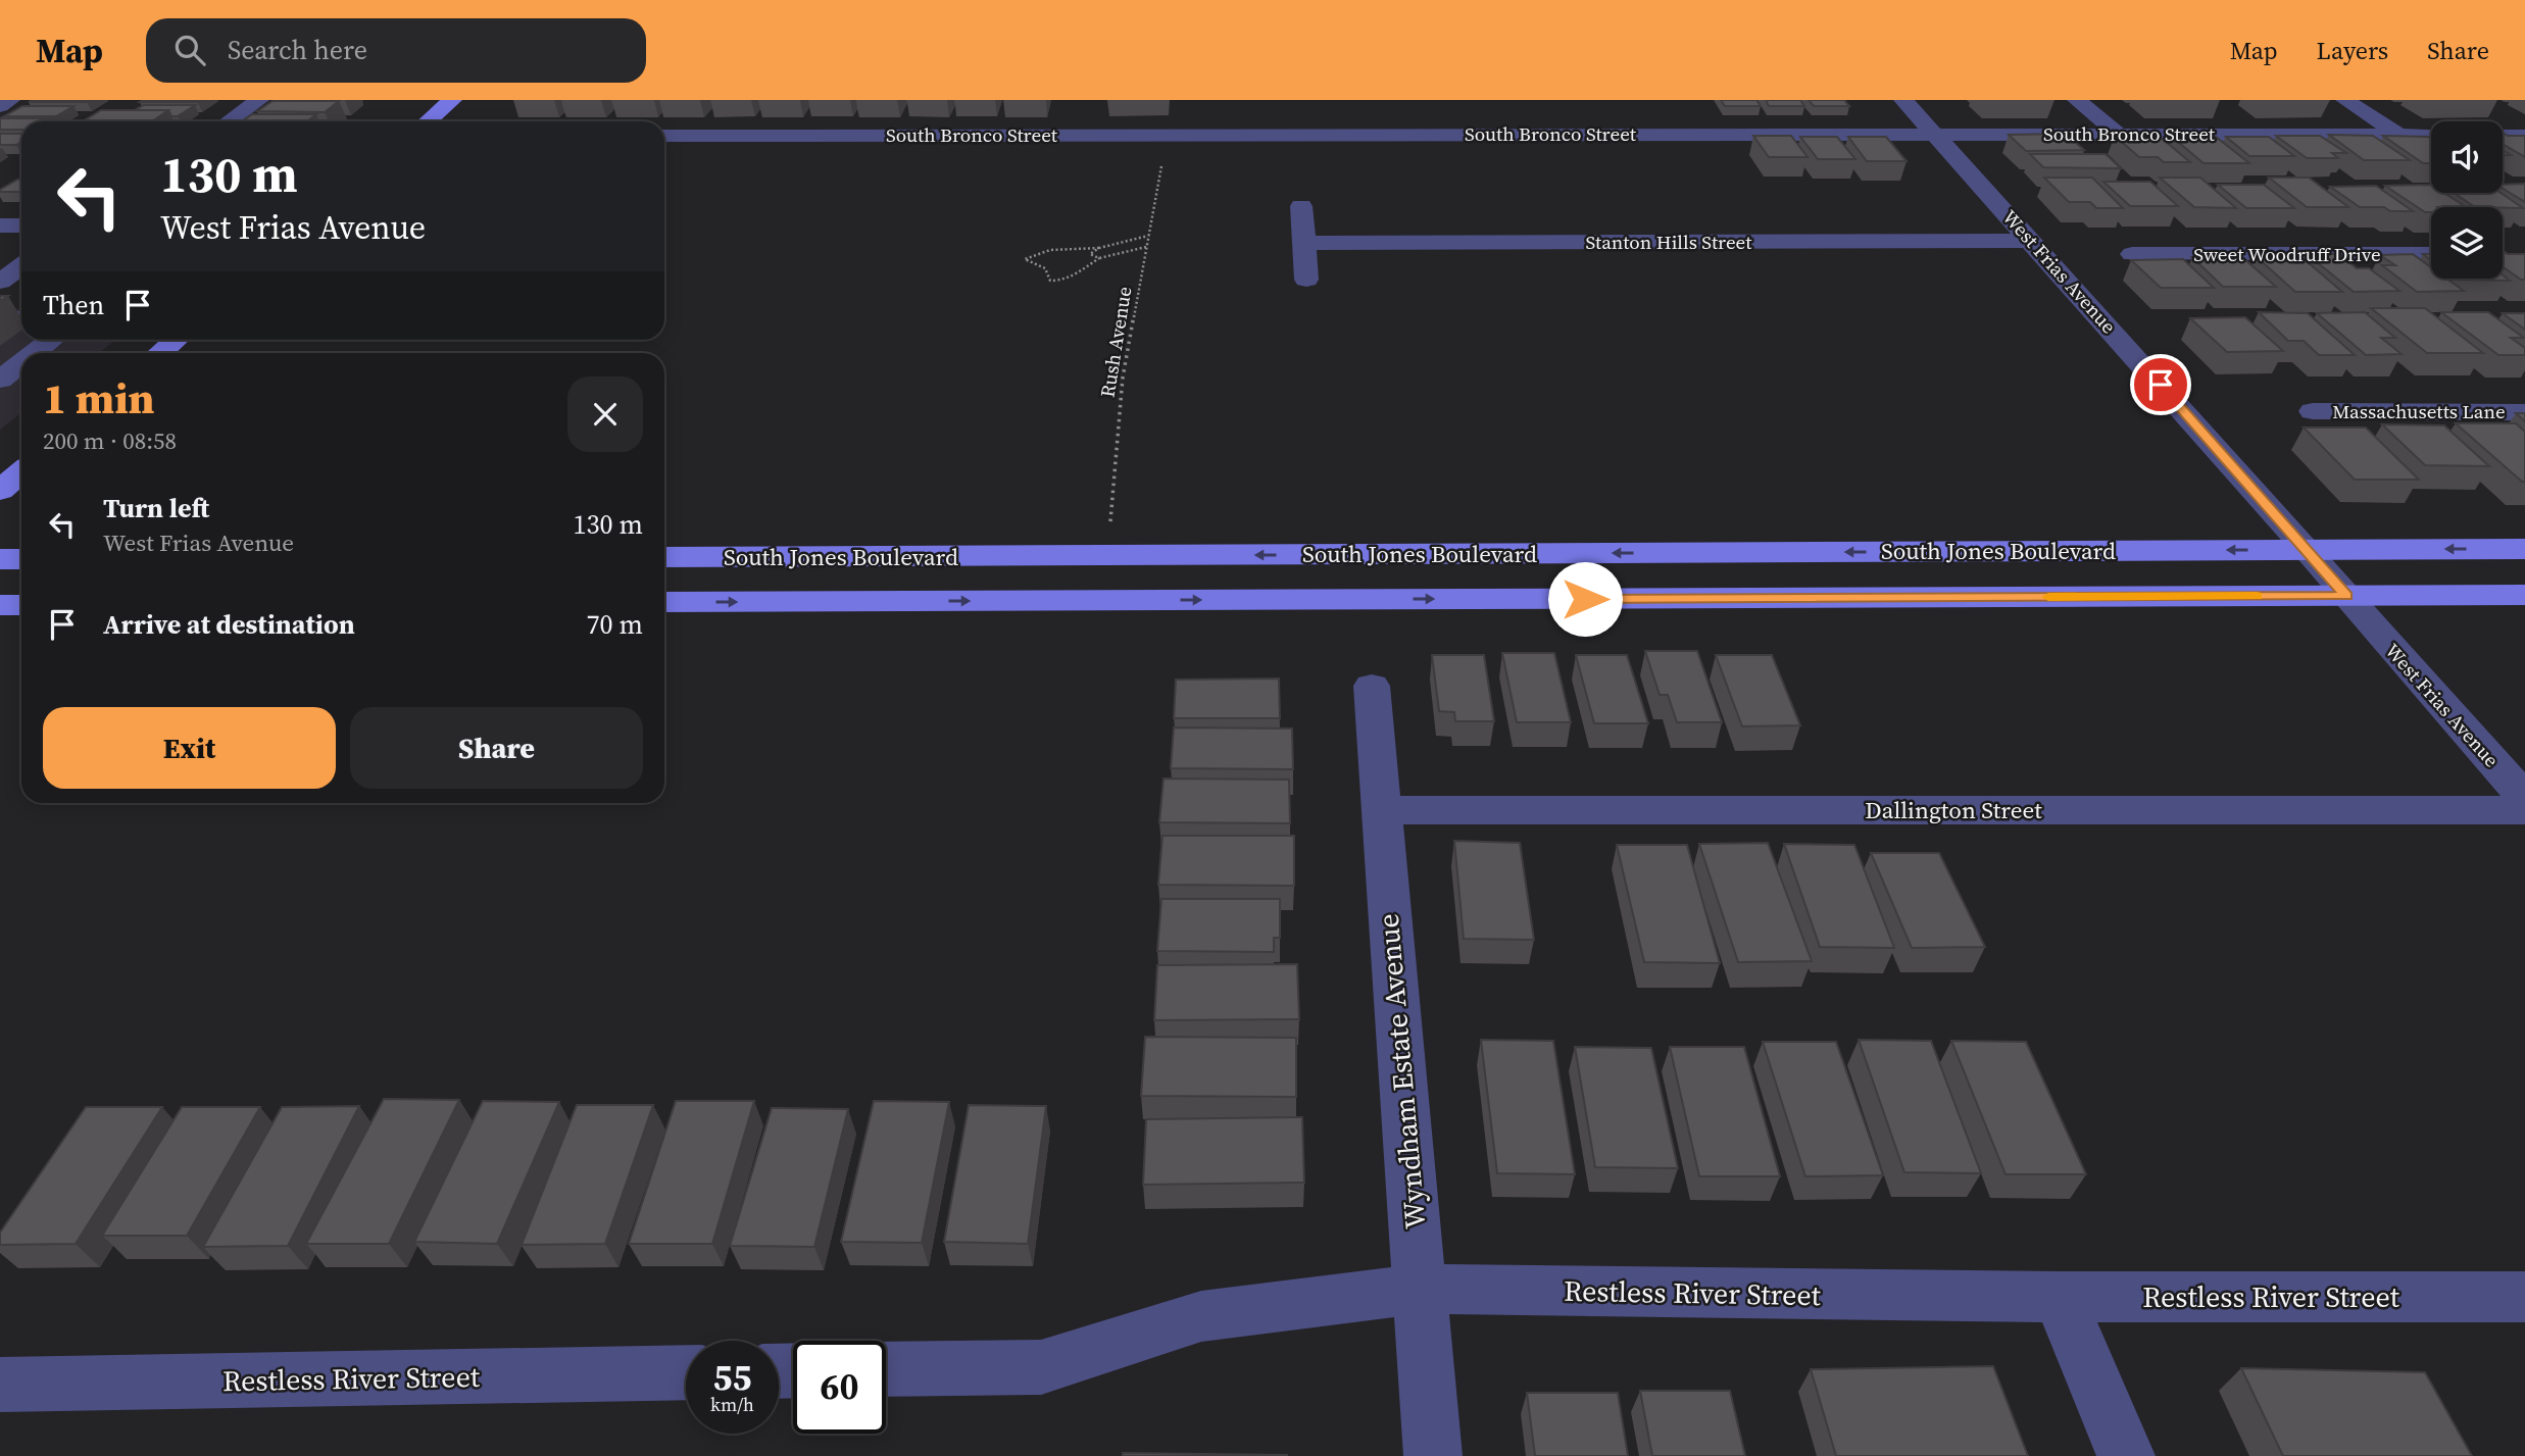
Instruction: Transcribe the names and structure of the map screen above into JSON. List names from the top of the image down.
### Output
{
  "streets": {
    "main road": ["South Jones Boulevard"],
    "street": [
      "South Bronco Street",
      "Stanton Hills Street",
      "Sweet Woodruff Drive",
      "West Frias Avenue",
      "Massachusetts Lane",
      "Dallington Street",
      "Wyndham Estate Avenue",
      "Restless River Street"
    ],
    "path": ["Rush Avenue"]
  },
  "crossings": [
    ["South Bronco Street", "West Frias Avenue"],
    ["South Bronco Street", "Rush Avenue"],
    ["Stanton Hills Street", "West Frias Avenue"],
    ["West Frias Avenue", "South Jones Boulevard"],
    ["Rush Avenue", "South Jones Boulevard"],
    ["Dallington Street", "Wyndham Estate Avenue"],
    ["Wyndham Estate Avenue", "Restless River Street"]
  ],
  "page": {
    "header": "Map",
    "search": "Search here",
    "nav": ["Map", "Layers", "Share"],
    "turn": ["130 m", "West Frias Avenue"],
    "then": "Then",
    "heading": ["1 min", "200 m · 08:58"],
    "list": [
      {
        "name": "Turn left",
        "note": "West Frias Avenue",
        "value": "130 m"
      },
      {
        "name": "Arrive at destination",
        "value": "70 m"
      }
    ],
    "buttons": ["Exit", "Share"],
    "speed": "55 km/h",
    "limit": "60"
  }
}
